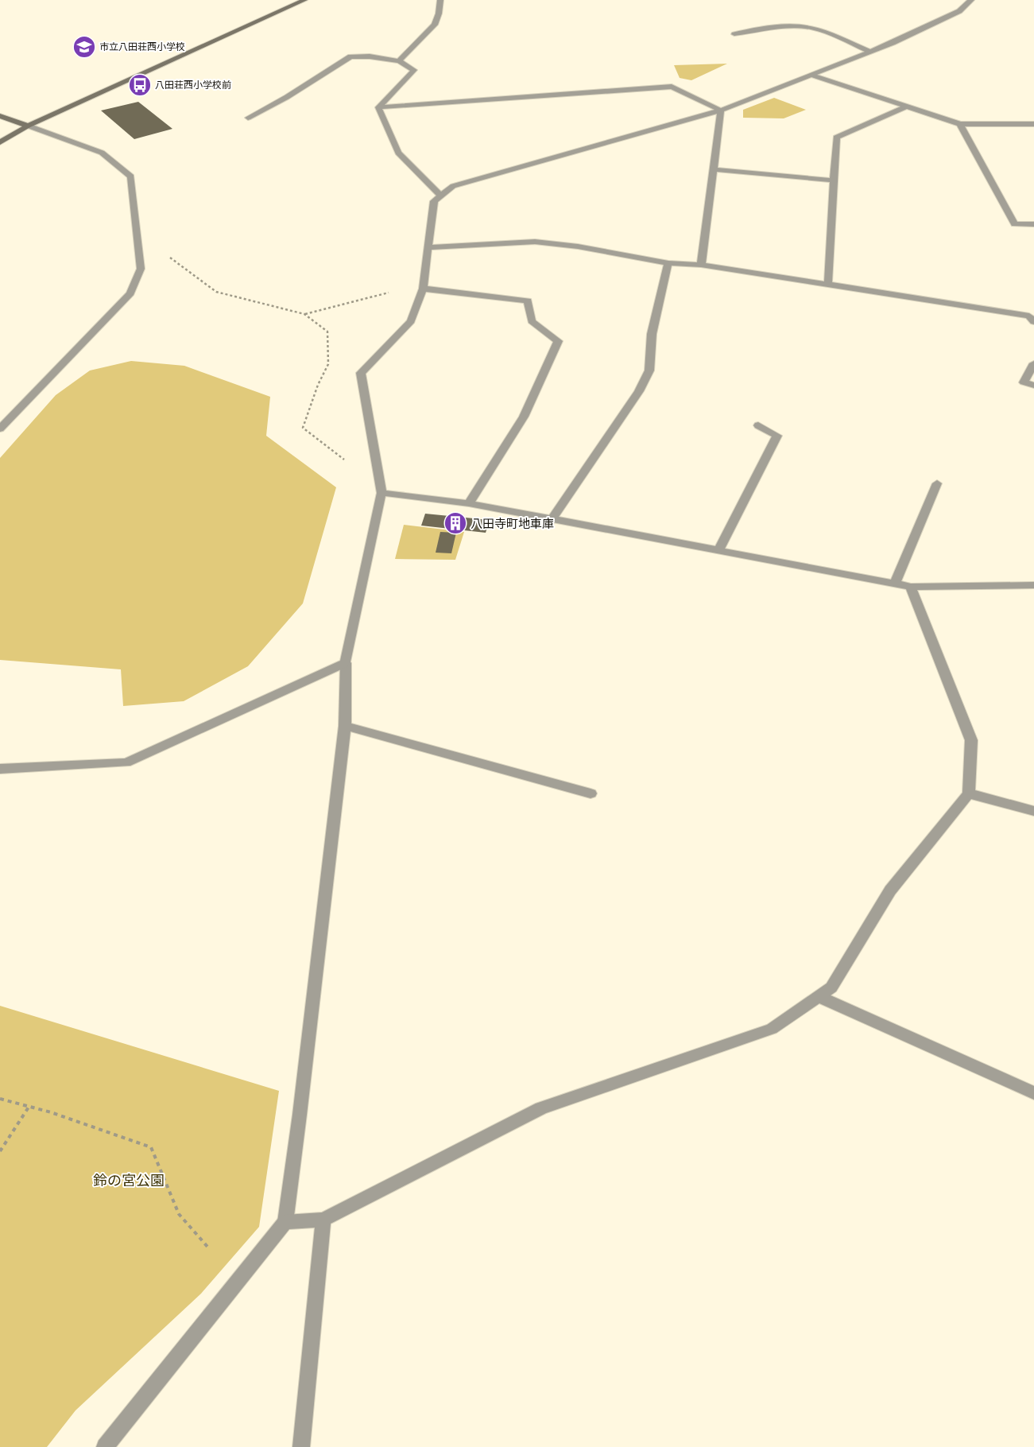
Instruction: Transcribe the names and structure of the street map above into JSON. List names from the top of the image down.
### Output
{
  "parks": ["鈴の宮公園"],
  "places": {
    "school or university": ["市立八田荘西小学校"],
    "bus stop": ["八田荘西小学校前"],
    "building": ["八田寺町地車庫"]
  }
}
